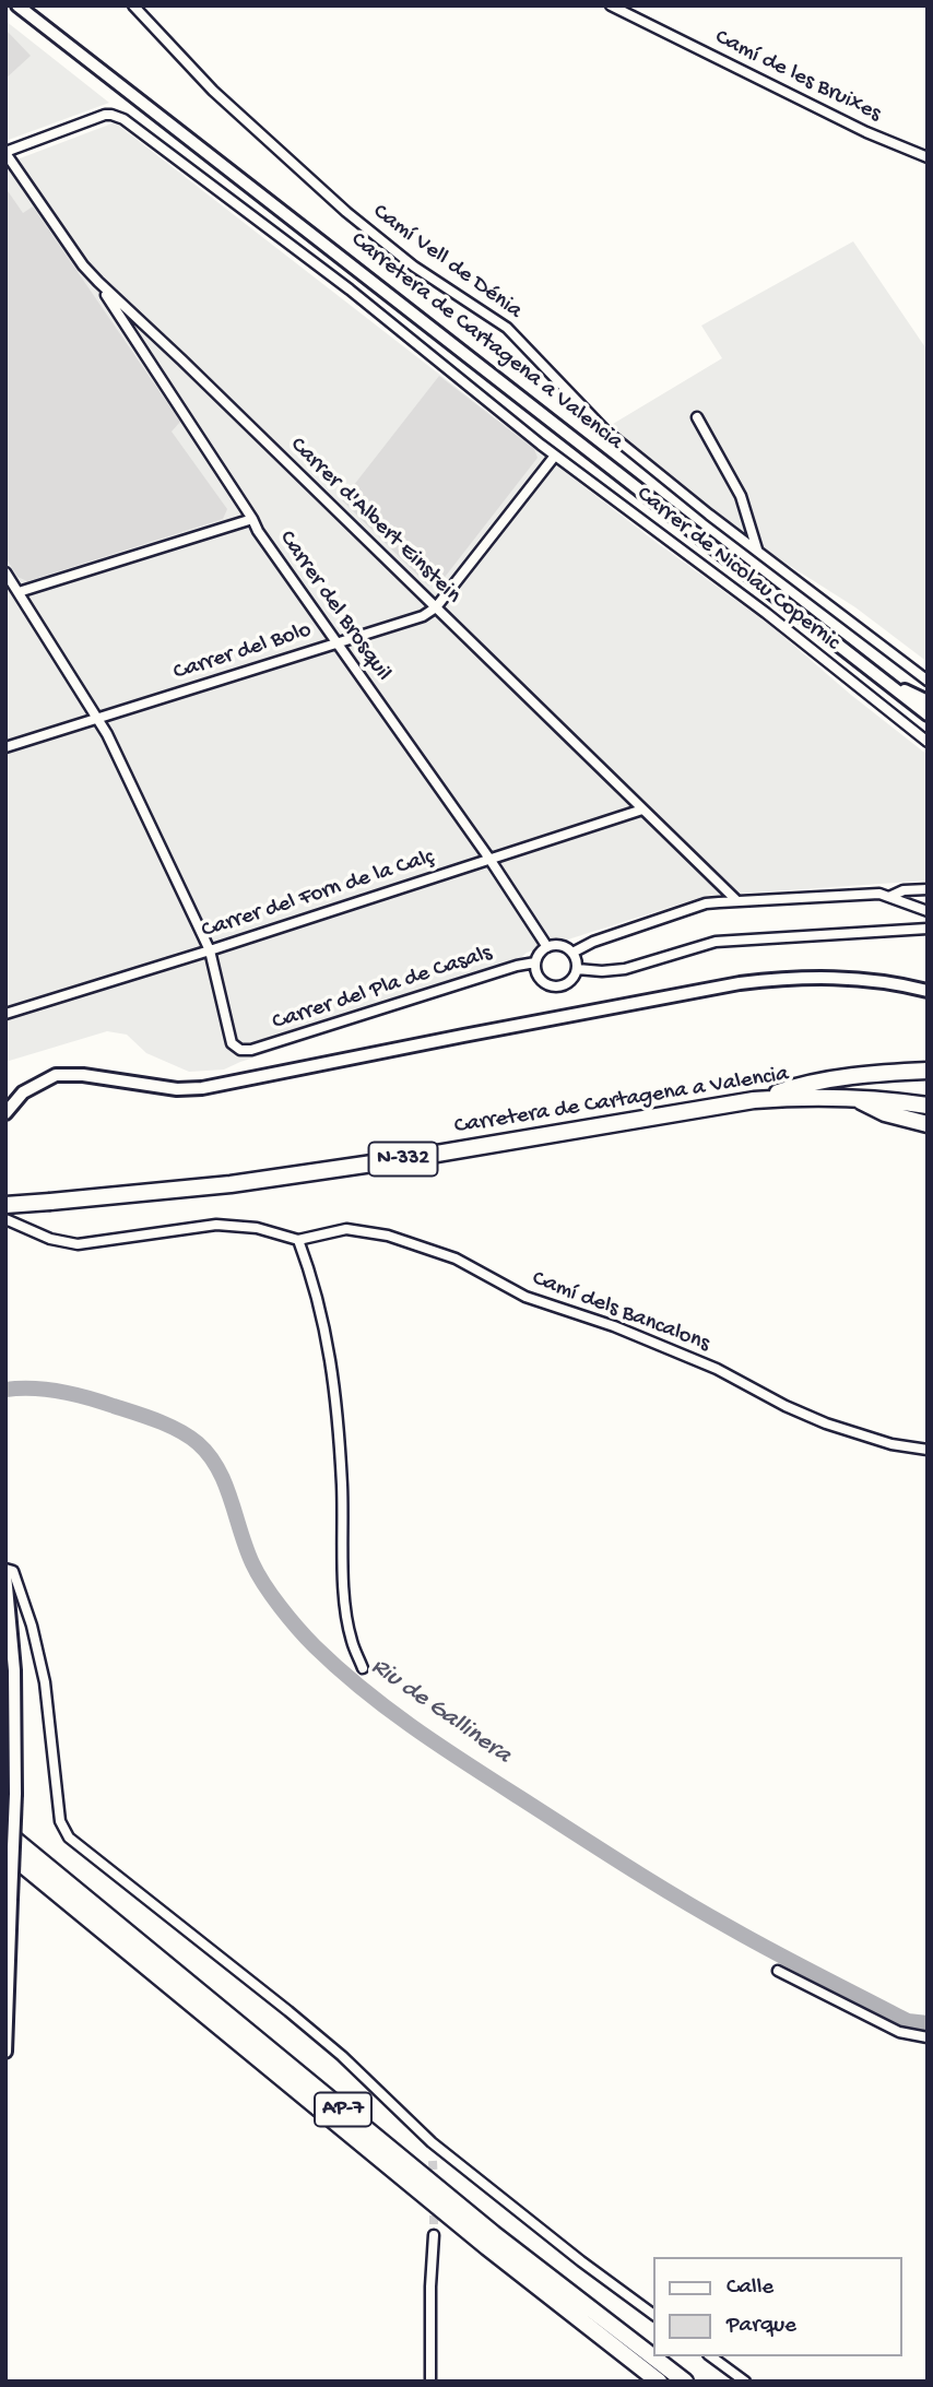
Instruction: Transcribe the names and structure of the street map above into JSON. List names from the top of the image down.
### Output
{
  "streets": {
    "highway": ["Carretera de Cartagena a Valencia", "N-332", "AP-7"],
    "street": [
      "Camí de les Bruixes",
      "Camí Vell de Dénia",
      "Carrer d'Albert Einstein",
      "Carrer de Nicolau Copernic",
      "Carrer del Brosquil",
      "Carrer del Bolo",
      "Carrer del Forn de la Calç",
      "Carrer del Pla de Casals",
      "Camí dels Bancalons"
    ]
  },
  "crossings": [
    ["Carrer d'Albert Einstein", "Carrer de Nicolau Copernic"],
    ["Carrer d'Albert Einstein", "Carrer del Brosquil"],
    ["Carrer d'Albert Einstein", "Carrer del Bolo"],
    ["Carrer d'Albert Einstein", "Carrer del Forn de la Calç"],
    ["Carrer de Nicolau Copernic", "Carrer del Bolo"],
    ["Carrer del Brosquil", "Carrer del Bolo"],
    ["Carrer del Brosquil", "Carrer del Forn de la Calç"],
    ["Carrer del Brosquil", "Carrer del Pla de Casals"],
    ["Carrer del Forn de la Calç", "Carrer del Pla de Casals"]
  ],
  "water": ["Riu de Gallinera"],
  "legend": ["Calle", "Parque"]
}
